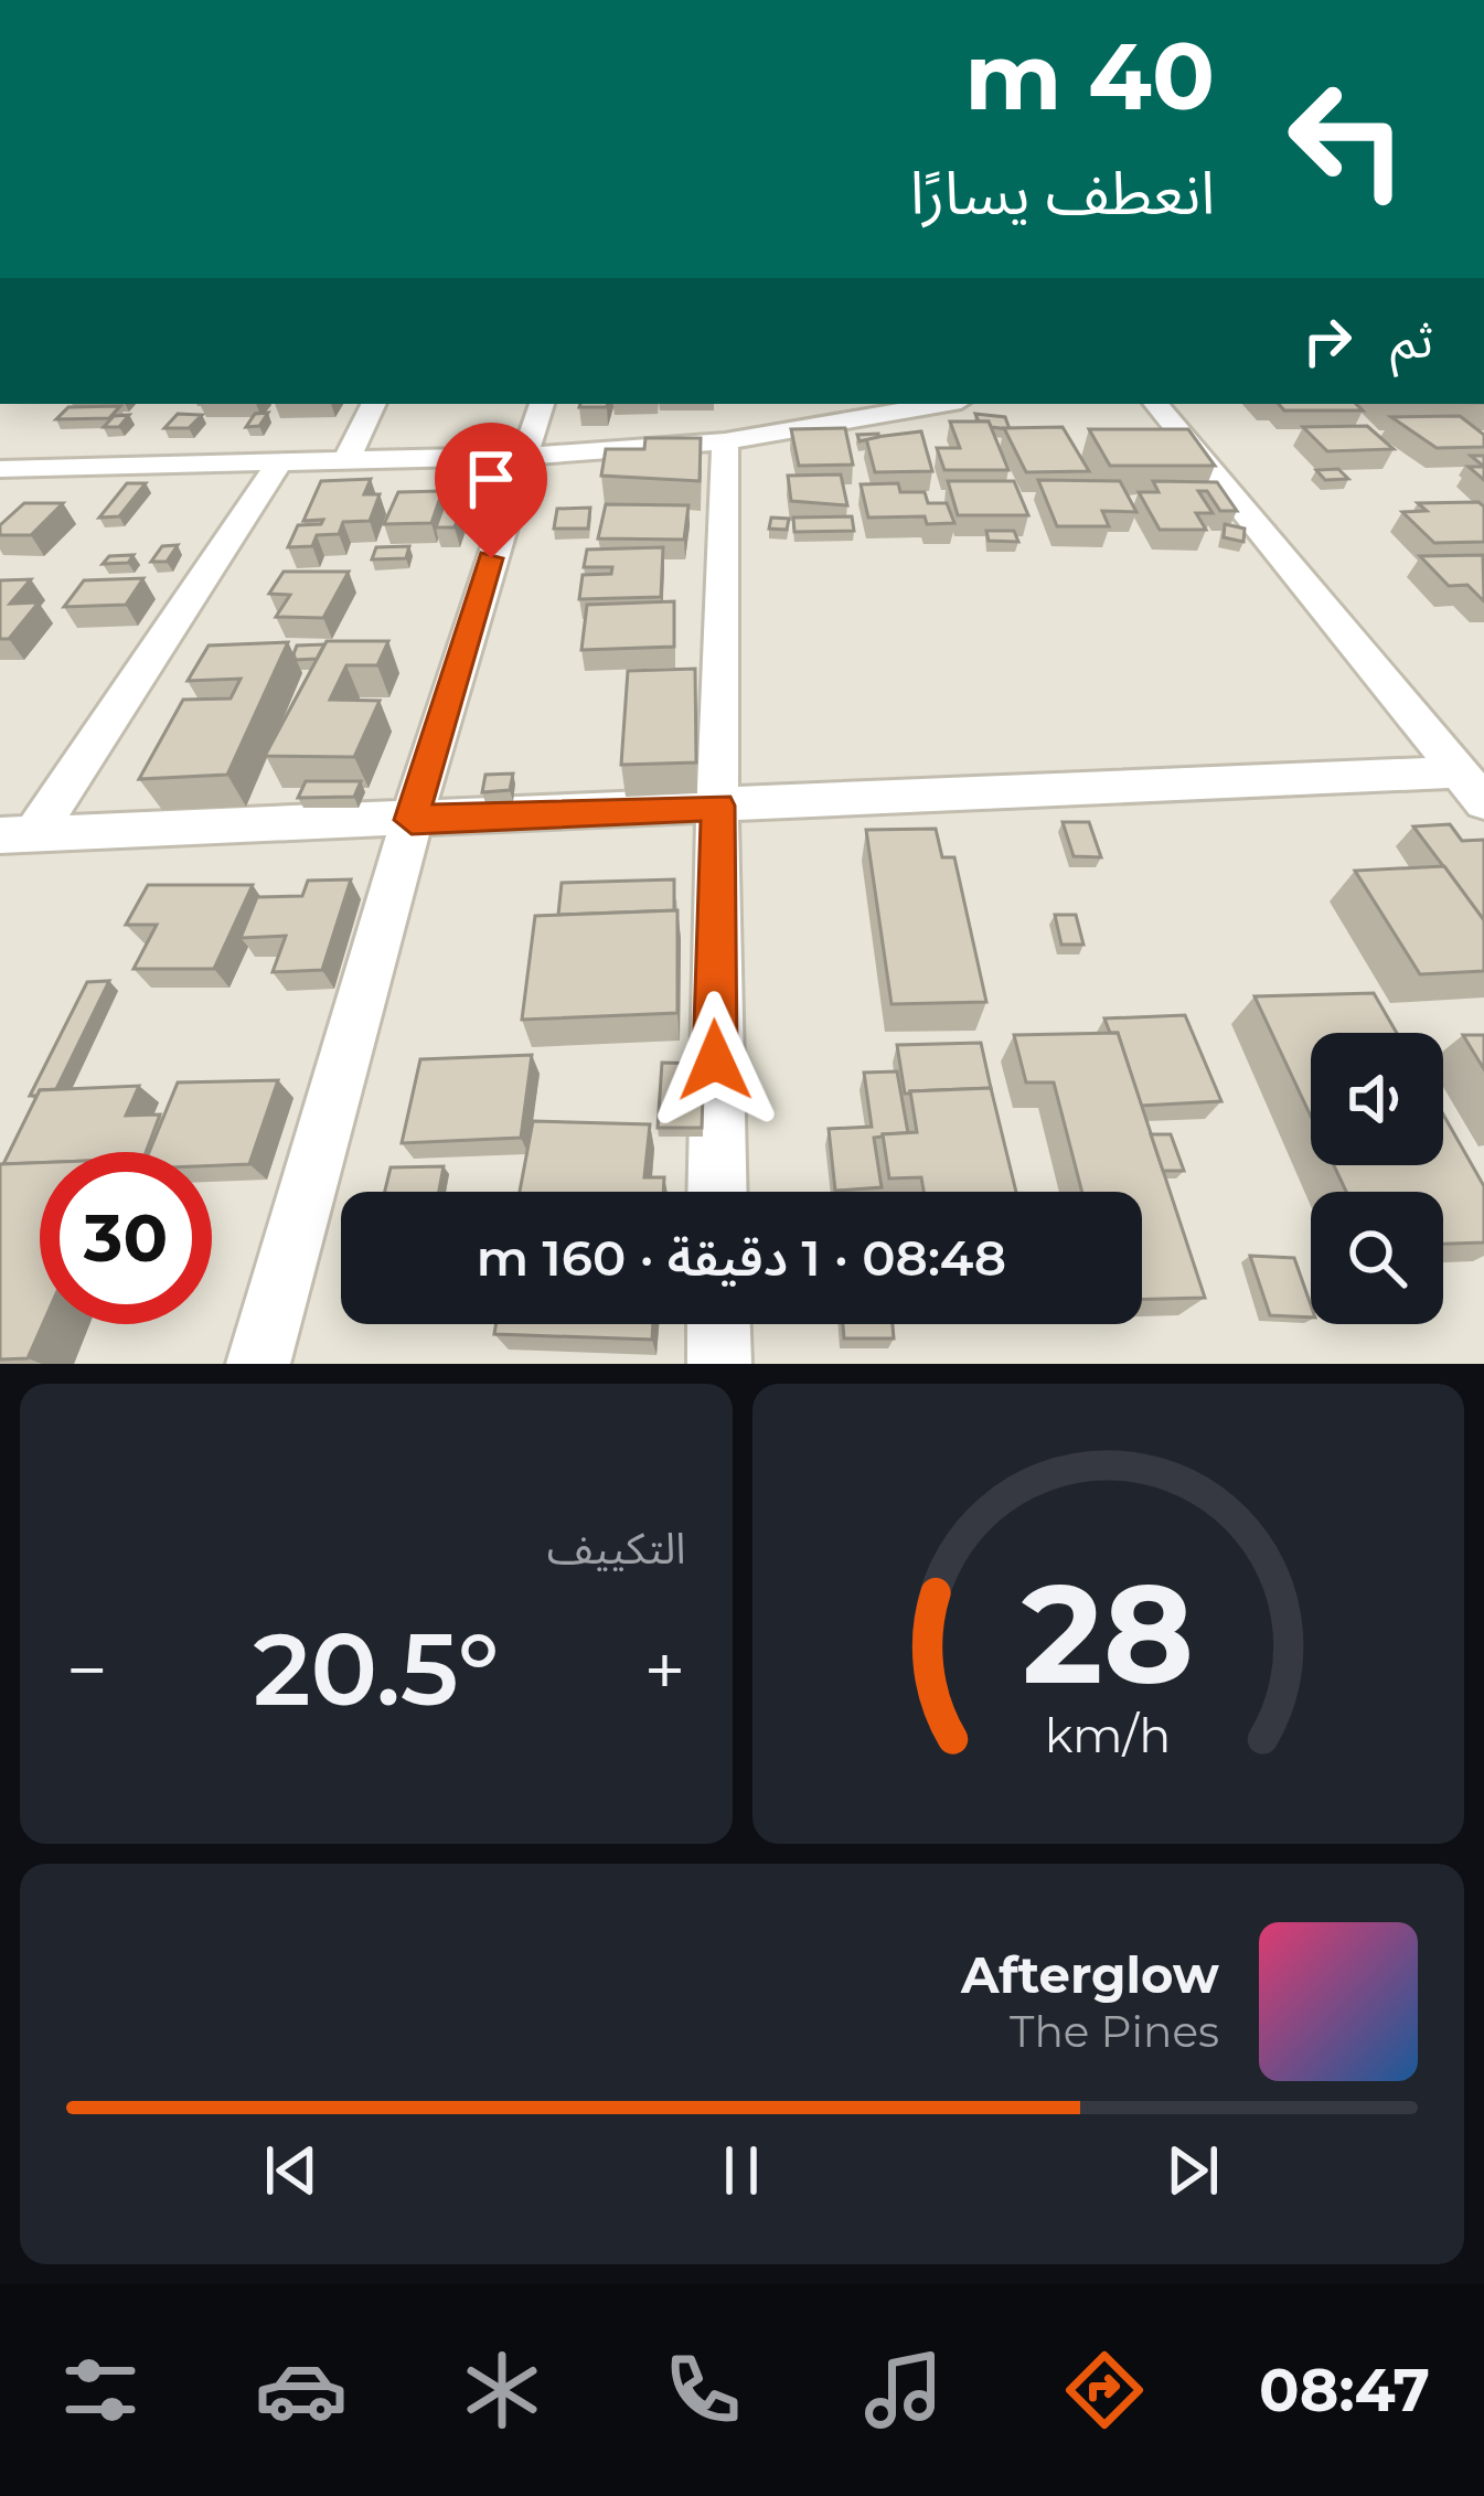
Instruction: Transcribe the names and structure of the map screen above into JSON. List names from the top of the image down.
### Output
{
  "page": {
    "turn": ["40 m", "انعطف يسارًا"],
    "then": "ثم",
    "limit": "30",
    "trip": "08:48 · 1 دقيقة · 160 m",
    "tile": "التكييف",
    "heat": ["−", "20.5°", "+"],
    "song": ["Afterglow", "The Pines"],
    "tabs": "08:47",
    "gauge": ["28", "km/h"]
  }
}
